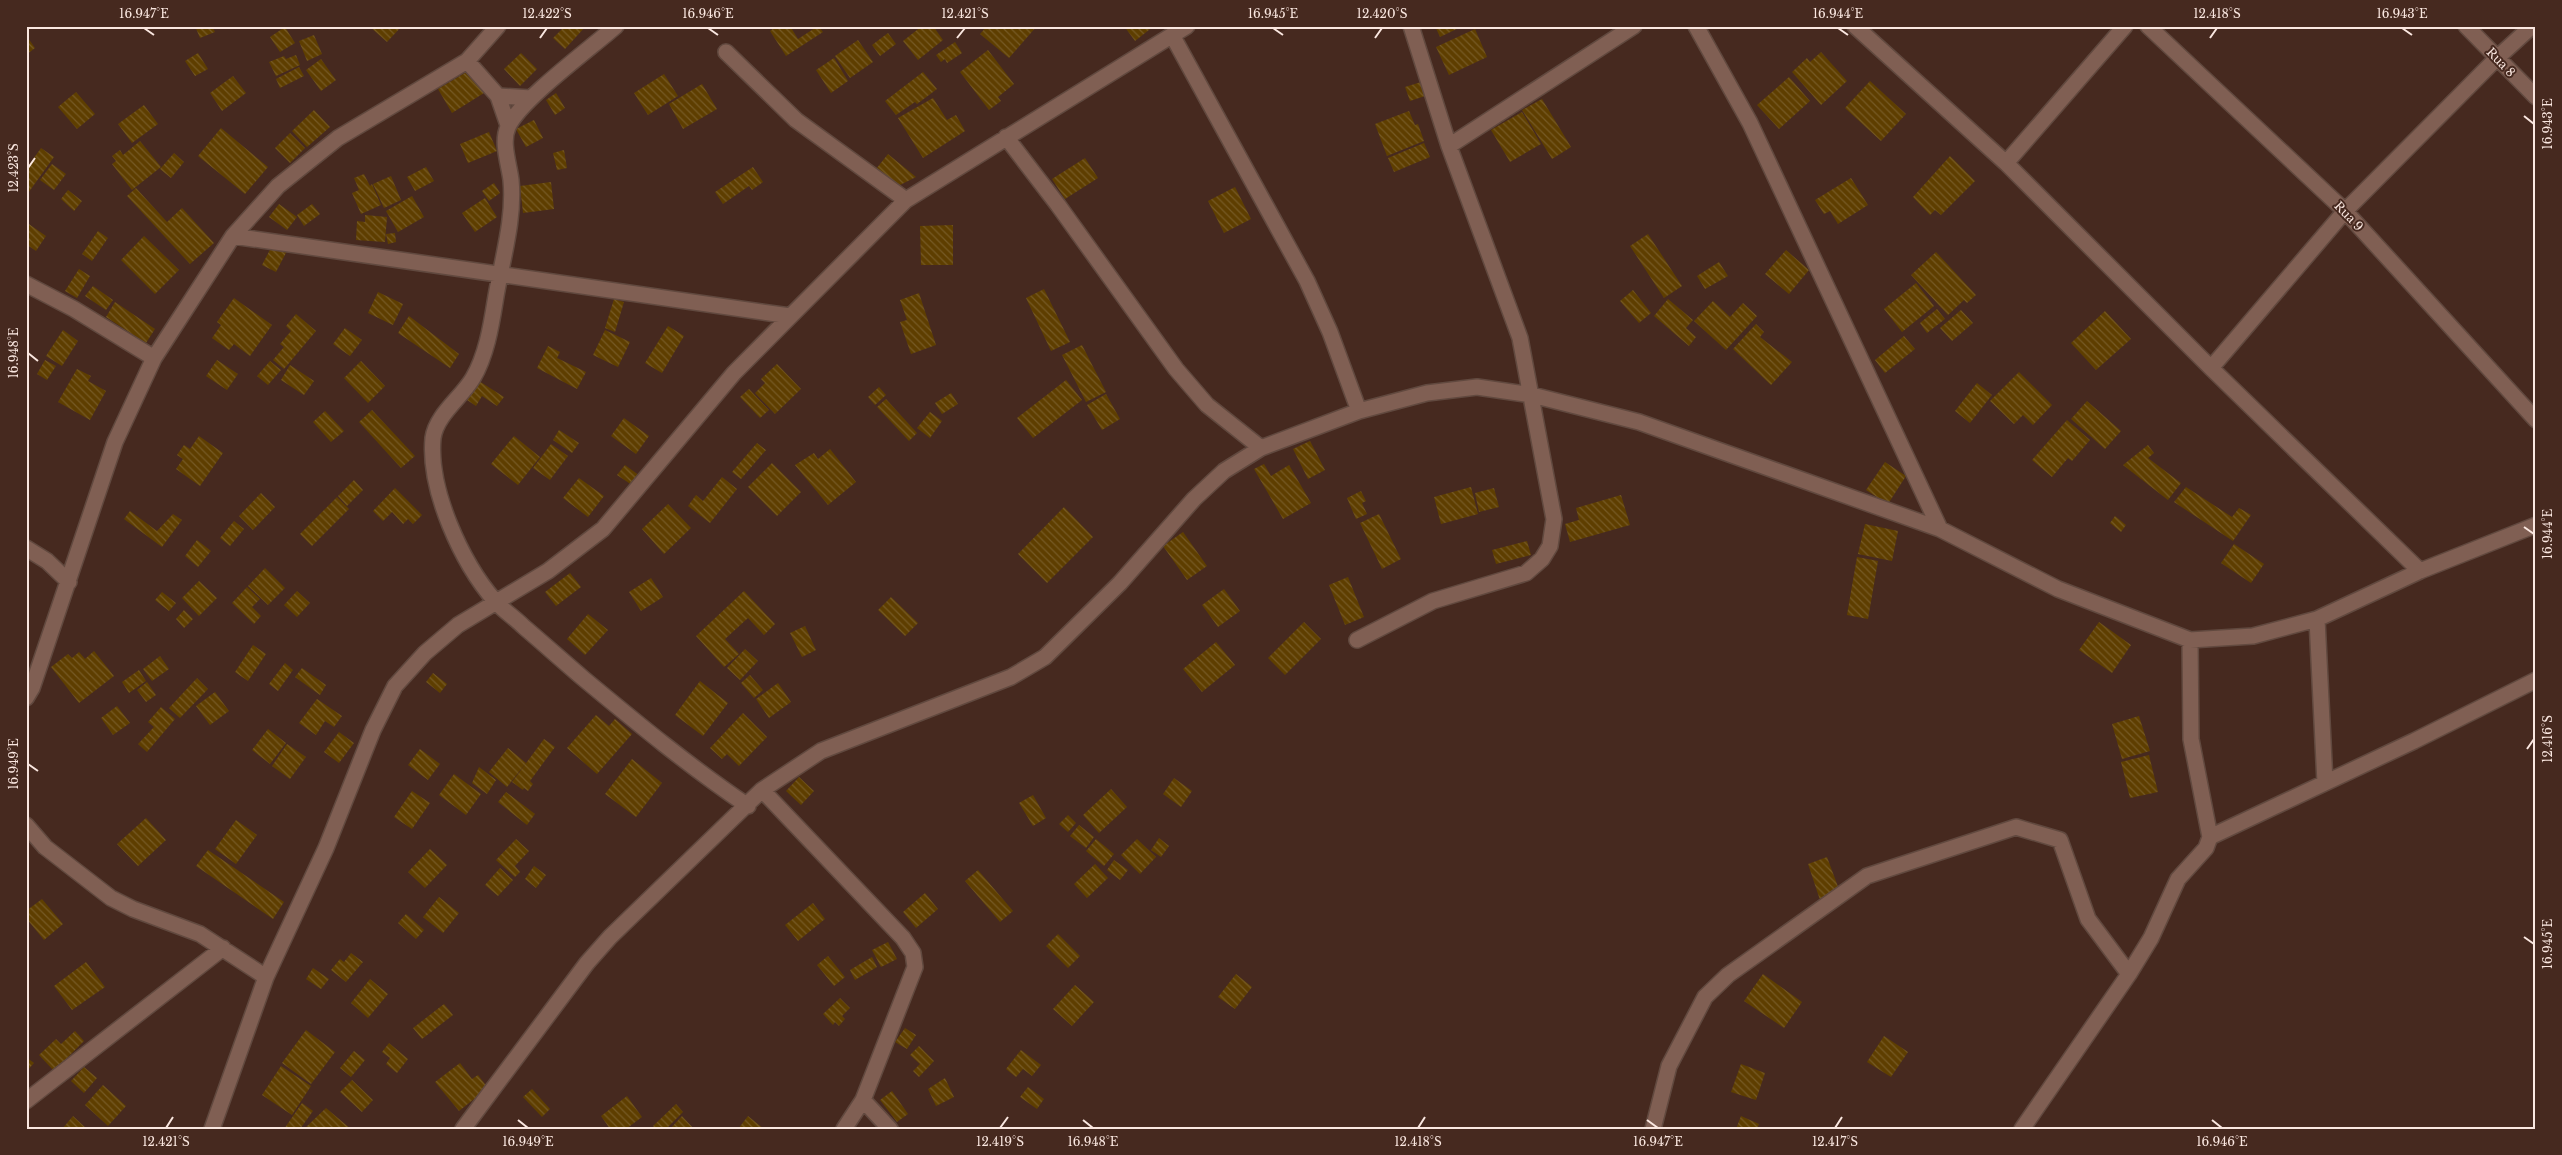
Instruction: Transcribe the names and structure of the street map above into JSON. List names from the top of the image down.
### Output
{
  "streets": {
    "street": ["Rua 8", "Rua 9"]
  },
  "coordinates": [
    "16.947°E",
    "12.422°S",
    "16.946°E",
    "12.421°S",
    "16.945°E",
    "12.420°S",
    "16.944°E",
    "12.418°S",
    "16.943°E",
    "12.423°S",
    "16.948°E",
    "12.416°S",
    "16.949°E",
    "12.419°S",
    "12.417°S"
  ]
}
